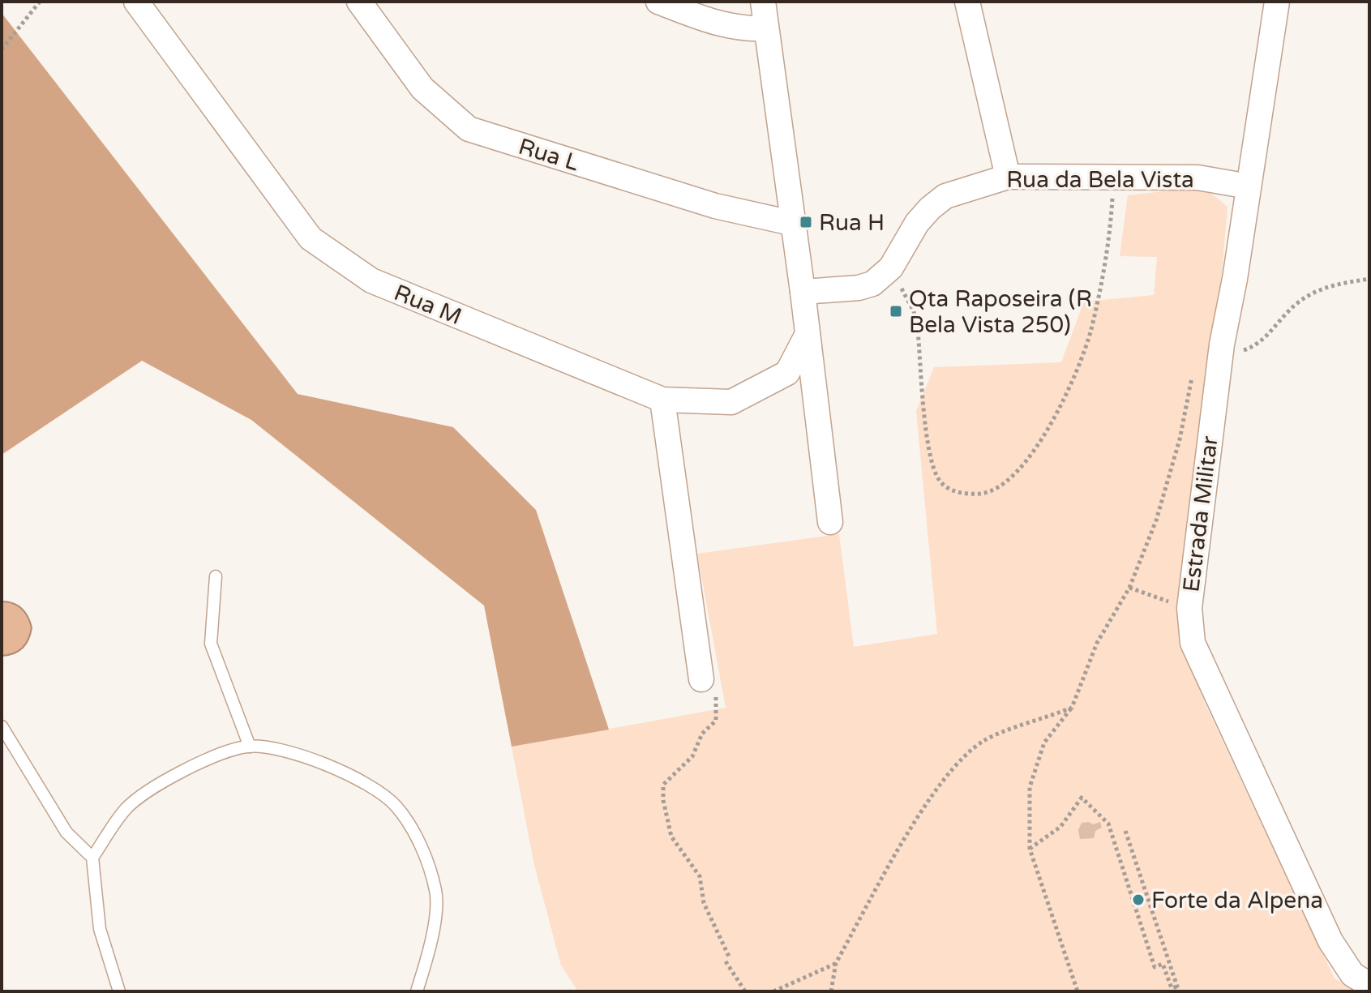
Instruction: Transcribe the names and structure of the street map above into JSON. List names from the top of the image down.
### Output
{
  "streets": {
    "street": [
      "Rua L",
      "Rua da Bela Vista",
      "Rua M",
      "Estrada Militar"
    ]
  },
  "crossings": [
    ["Rua da Bela Vista", "Estrada Militar"]
  ],
  "places": {
    "transit": ["Rua H", "Qta Raposeira (R Bela Vista 250)"],
    "other": ["Forte da Alpena"]
  }
}
